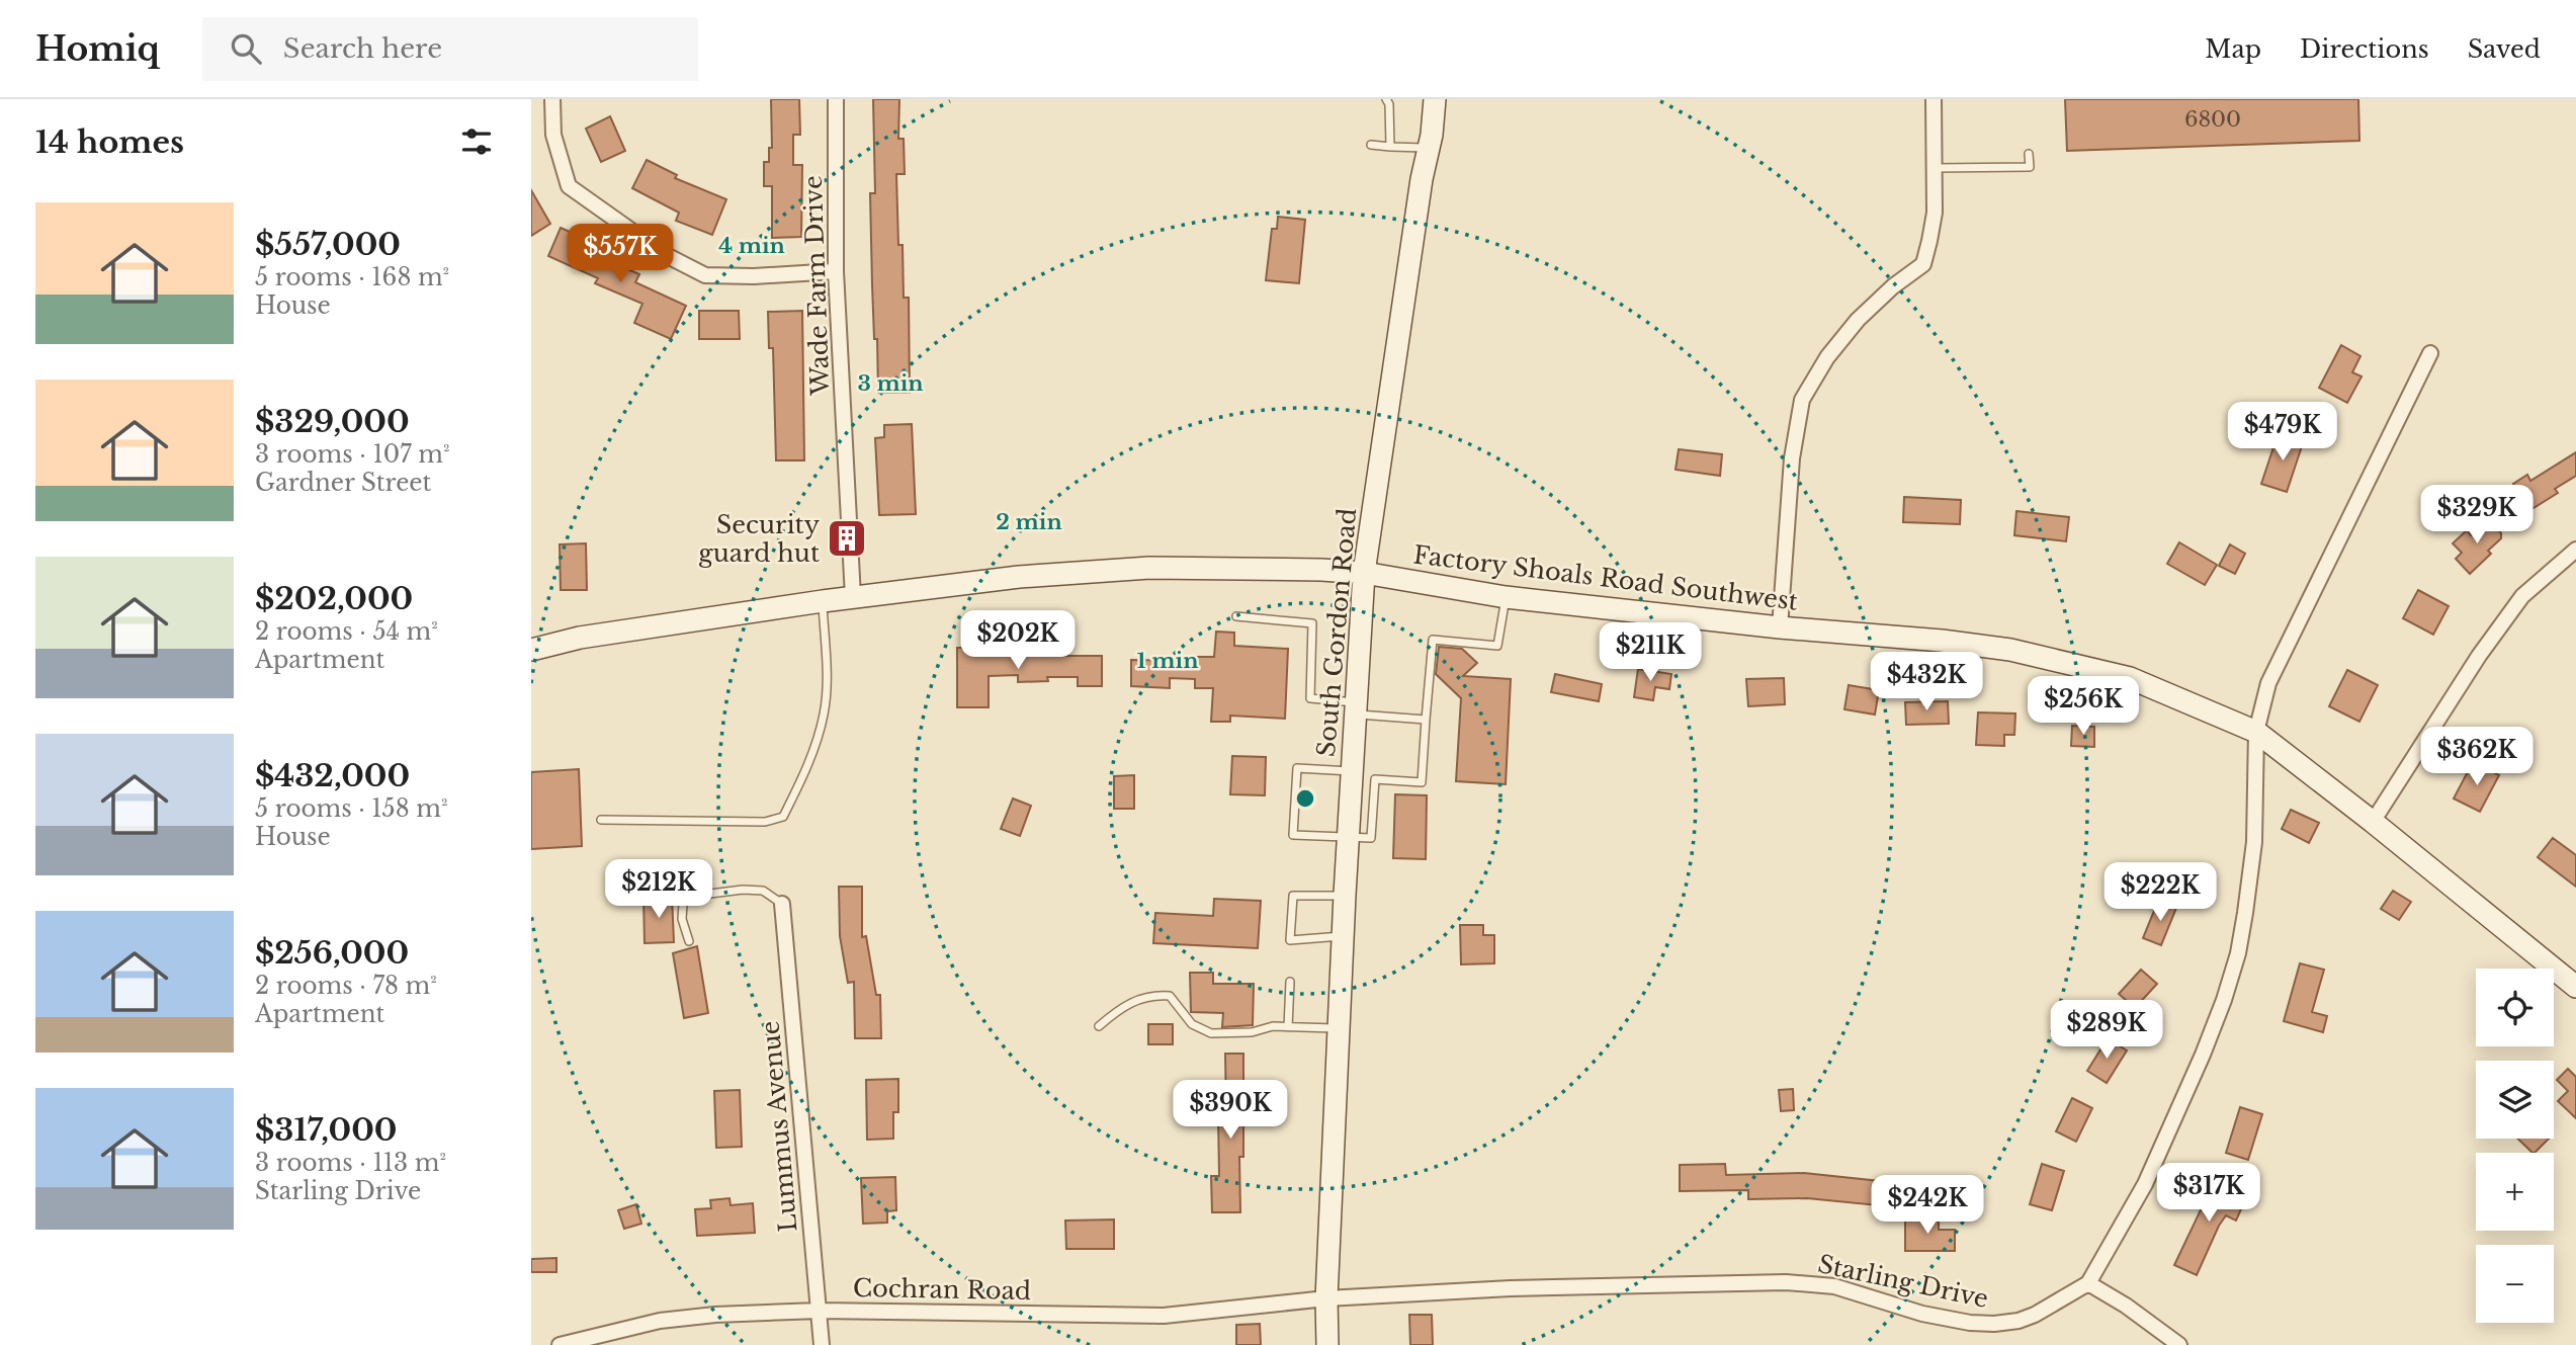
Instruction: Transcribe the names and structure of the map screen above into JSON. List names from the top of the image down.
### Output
{
  "streets": {
    "street": [
      "Wade Farm Drive",
      "Factory Shoals Road Southwest",
      "South Gordon Road",
      "Lummus Avenue",
      "Starling Drive",
      "Cochran Road"
    ]
  },
  "crossings": [
    ["Wade Farm Drive", "Factory Shoals Road Southwest"],
    ["Factory Shoals Road Southwest", "South Gordon Road"],
    ["Factory Shoals Road Southwest", "Starling Drive"],
    ["South Gordon Road", "Starling Drive"],
    ["South Gordon Road", "Cochran Road"],
    ["Lummus Avenue", "Cochran Road"],
    ["Starling Drive", "Cochran Road"]
  ],
  "places": {
    "building": ["Security guard hut"]
  },
  "house_numbers": ["6800"],
  "page": {
    "header": "Homiq",
    "search": "Search here",
    "nav": ["Map", "Directions", "Saved"],
    "heading": "14 homes",
    "list": [
      {
        "name": "$557,000",
        "note": "5 rooms · 168 m² · House"
      },
      {
        "name": "$329,000",
        "note": "3 rooms · 107 m² · Gardner Street"
      },
      {
        "name": "$202,000",
        "note": "2 rooms · 54 m² · Apartment"
      },
      {
        "name": "$432,000",
        "note": "5 rooms · 158 m² · House"
      },
      {
        "name": "$256,000",
        "note": "2 rooms · 78 m² · Apartment"
      },
      {
        "name": "$317,000",
        "note": "3 rooms · 113 m² · Starling Drive"
      }
    ],
    "price": [
      "$557K",
      "$479K",
      "$329K",
      "$202K",
      "$211K",
      "$432K",
      "$256K",
      "$362K",
      "$212K",
      "$222K",
      "$289K",
      "$390K",
      "$317K",
      "$242K"
    ],
    "map_buttons": ["+", "−"]
  },
  "rings": [
    "4 min",
    "3 min",
    "2 min",
    "1 min"
  ]
}
